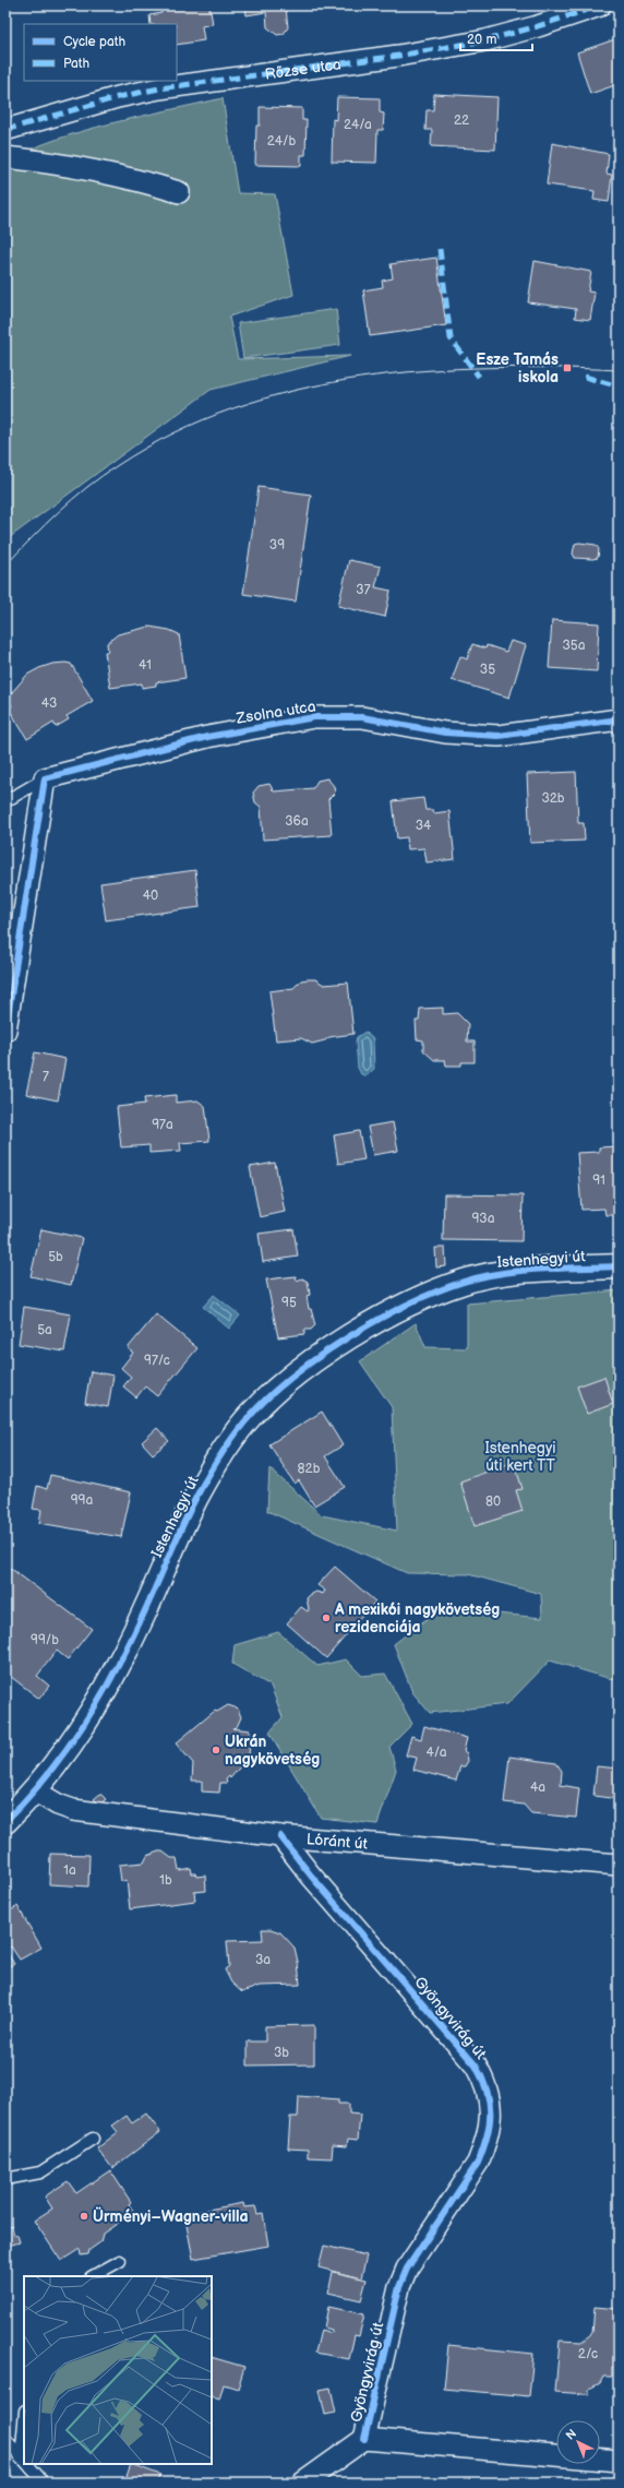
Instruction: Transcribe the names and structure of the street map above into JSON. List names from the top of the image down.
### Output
{
  "streets": {
    "street": [
      "Rőzse utca",
      "Zsolna utca",
      "Istenhegyi út",
      "Lóránt út",
      "Gyöngyvirág út"
    ]
  },
  "crossings": [
    ["Istenhegyi út", "Lóránt út"],
    ["Lóránt út", "Gyöngyvirág út"]
  ],
  "parks": ["Istenhegyi úti kert TT"],
  "places": {
    "transit": ["Esze Tamás iskola"],
    "other": ["A mexikói nagykövetség rezidenciája", "Ukrán nagykövetség", "Ürményi–Wagner-villa"]
  },
  "house_numbers": [
    "22",
    "24/a",
    "24/b",
    "39",
    "37",
    "35a",
    "41",
    "35",
    "43",
    "32b",
    "36a",
    "34",
    "40",
    "7",
    "97a",
    "91",
    "93a",
    "5b",
    "95",
    "5a",
    "97/c",
    "82b",
    "99a",
    "80",
    "99/b",
    "4/a",
    "4a",
    "1a",
    "1b",
    "3a",
    "3b",
    "2/c"
  ],
  "legend": ["Cycle path", "Path"],
  "scale_bar": "20 m",
  "north": "top left"
}
